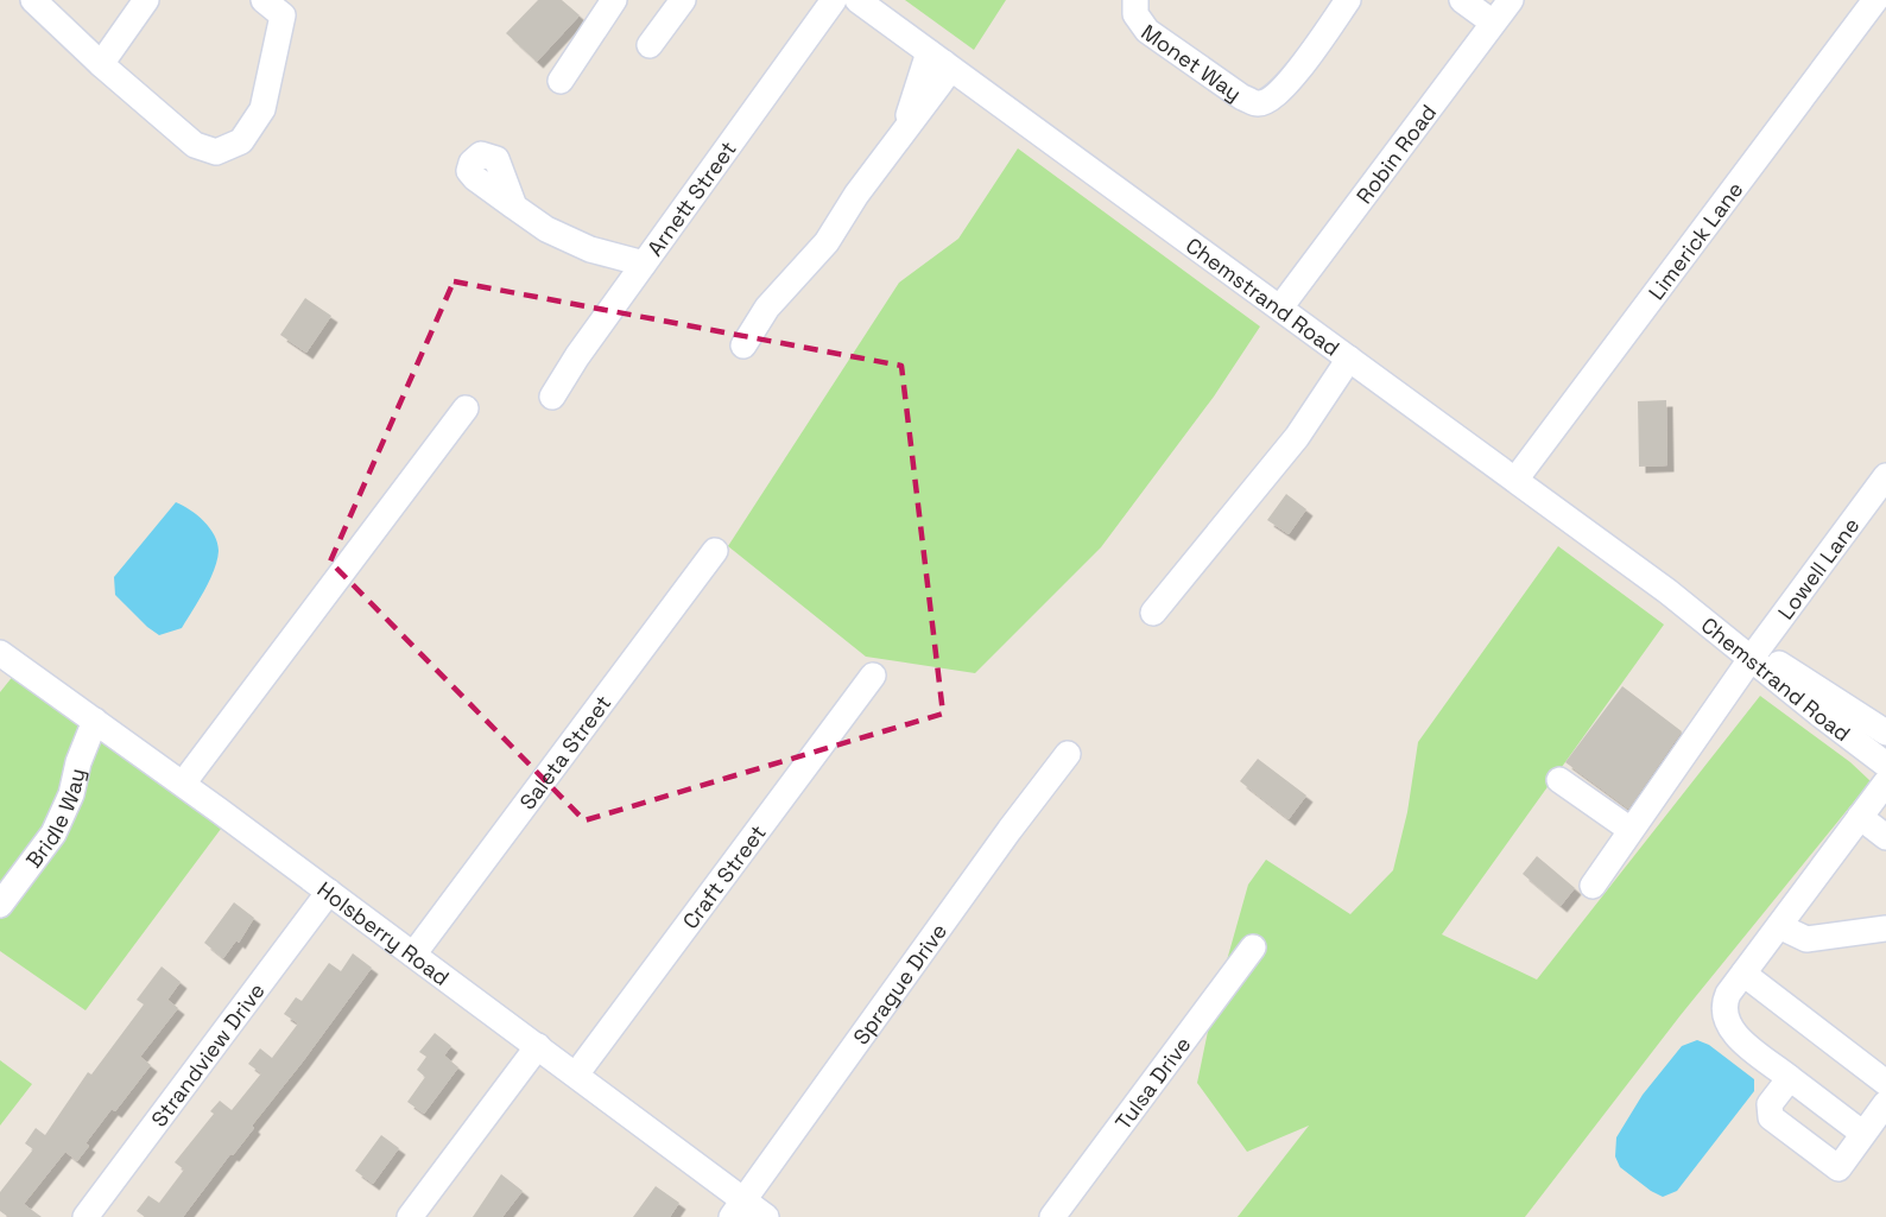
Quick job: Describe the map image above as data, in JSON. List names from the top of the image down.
{
  "streets": {
    "street": [
      "Monet Way",
      "Robin Road",
      "Arnett Street",
      "Limerick Lane",
      "Chemstrand Road",
      "Lowell Lane",
      "Saleta Street",
      "Bridle Way",
      "Craft Street",
      "Holsberry Road",
      "Sprague Drive",
      "Strandview Drive",
      "Tulsa Drive"
    ]
  },
  "crossings": [
    ["Robin Road", "Chemstrand Road"],
    ["Limerick Lane", "Chemstrand Road"],
    ["Chemstrand Road", "Lowell Lane"],
    ["Saleta Street", "Holsberry Road"],
    ["Bridle Way", "Holsberry Road"],
    ["Craft Street", "Holsberry Road"],
    ["Holsberry Road", "Sprague Drive"],
    ["Holsberry Road", "Strandview Drive"]
  ]
}
